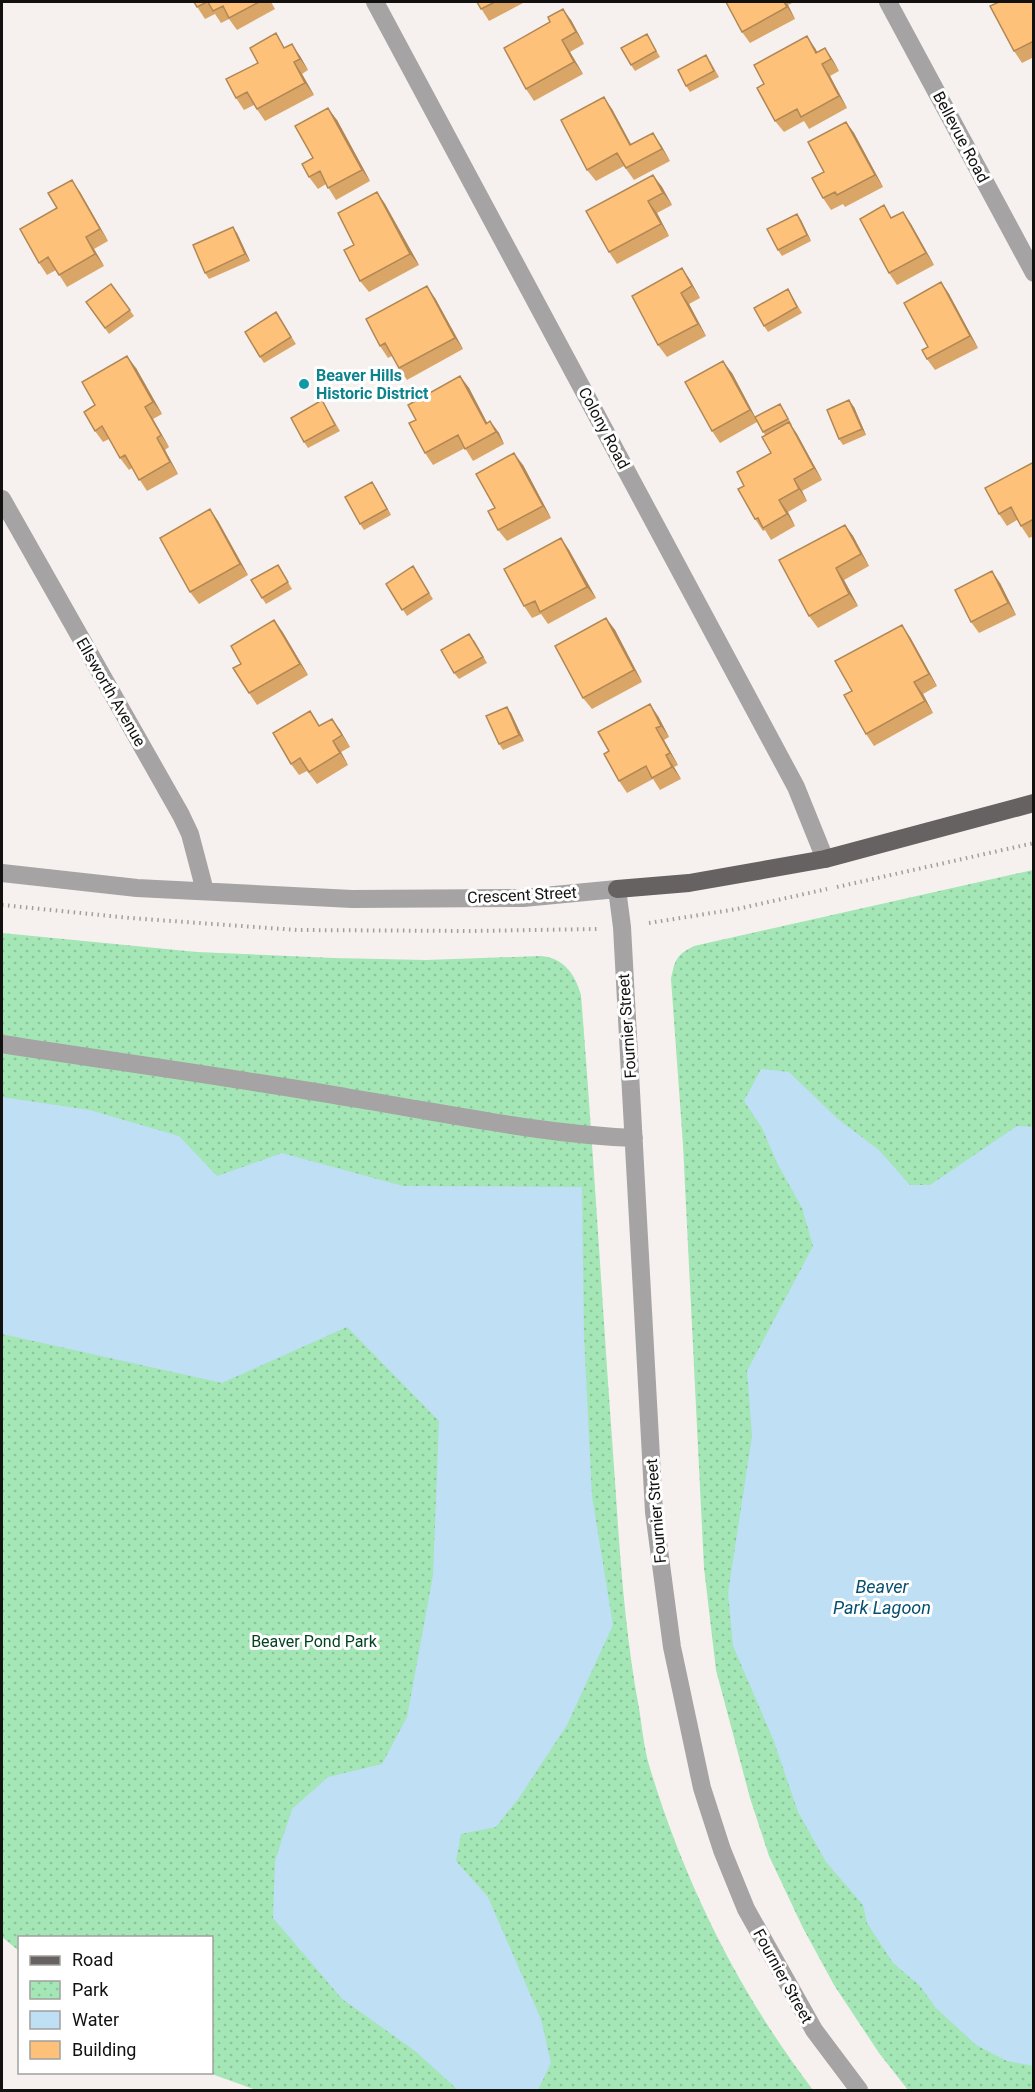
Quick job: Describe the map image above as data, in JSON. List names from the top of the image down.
{
  "streets": {
    "main road": ["Crescent Street"],
    "street": [
      "Bellevue Road",
      "Colony Road",
      "Ellsworth Avenue",
      "Fournier Street"
    ]
  },
  "crossings": [
    ["Colony Road", "Crescent Street"],
    ["Ellsworth Avenue", "Crescent Street"],
    ["Crescent Street", "Fournier Street"]
  ],
  "water": ["Beaver Park Lagoon"],
  "parks": ["Beaver Pond Park"],
  "places": ["Beaver Hills Historic District"],
  "legend": [
    "Road",
    "Park",
    "Water",
    "Building"
  ]
}
